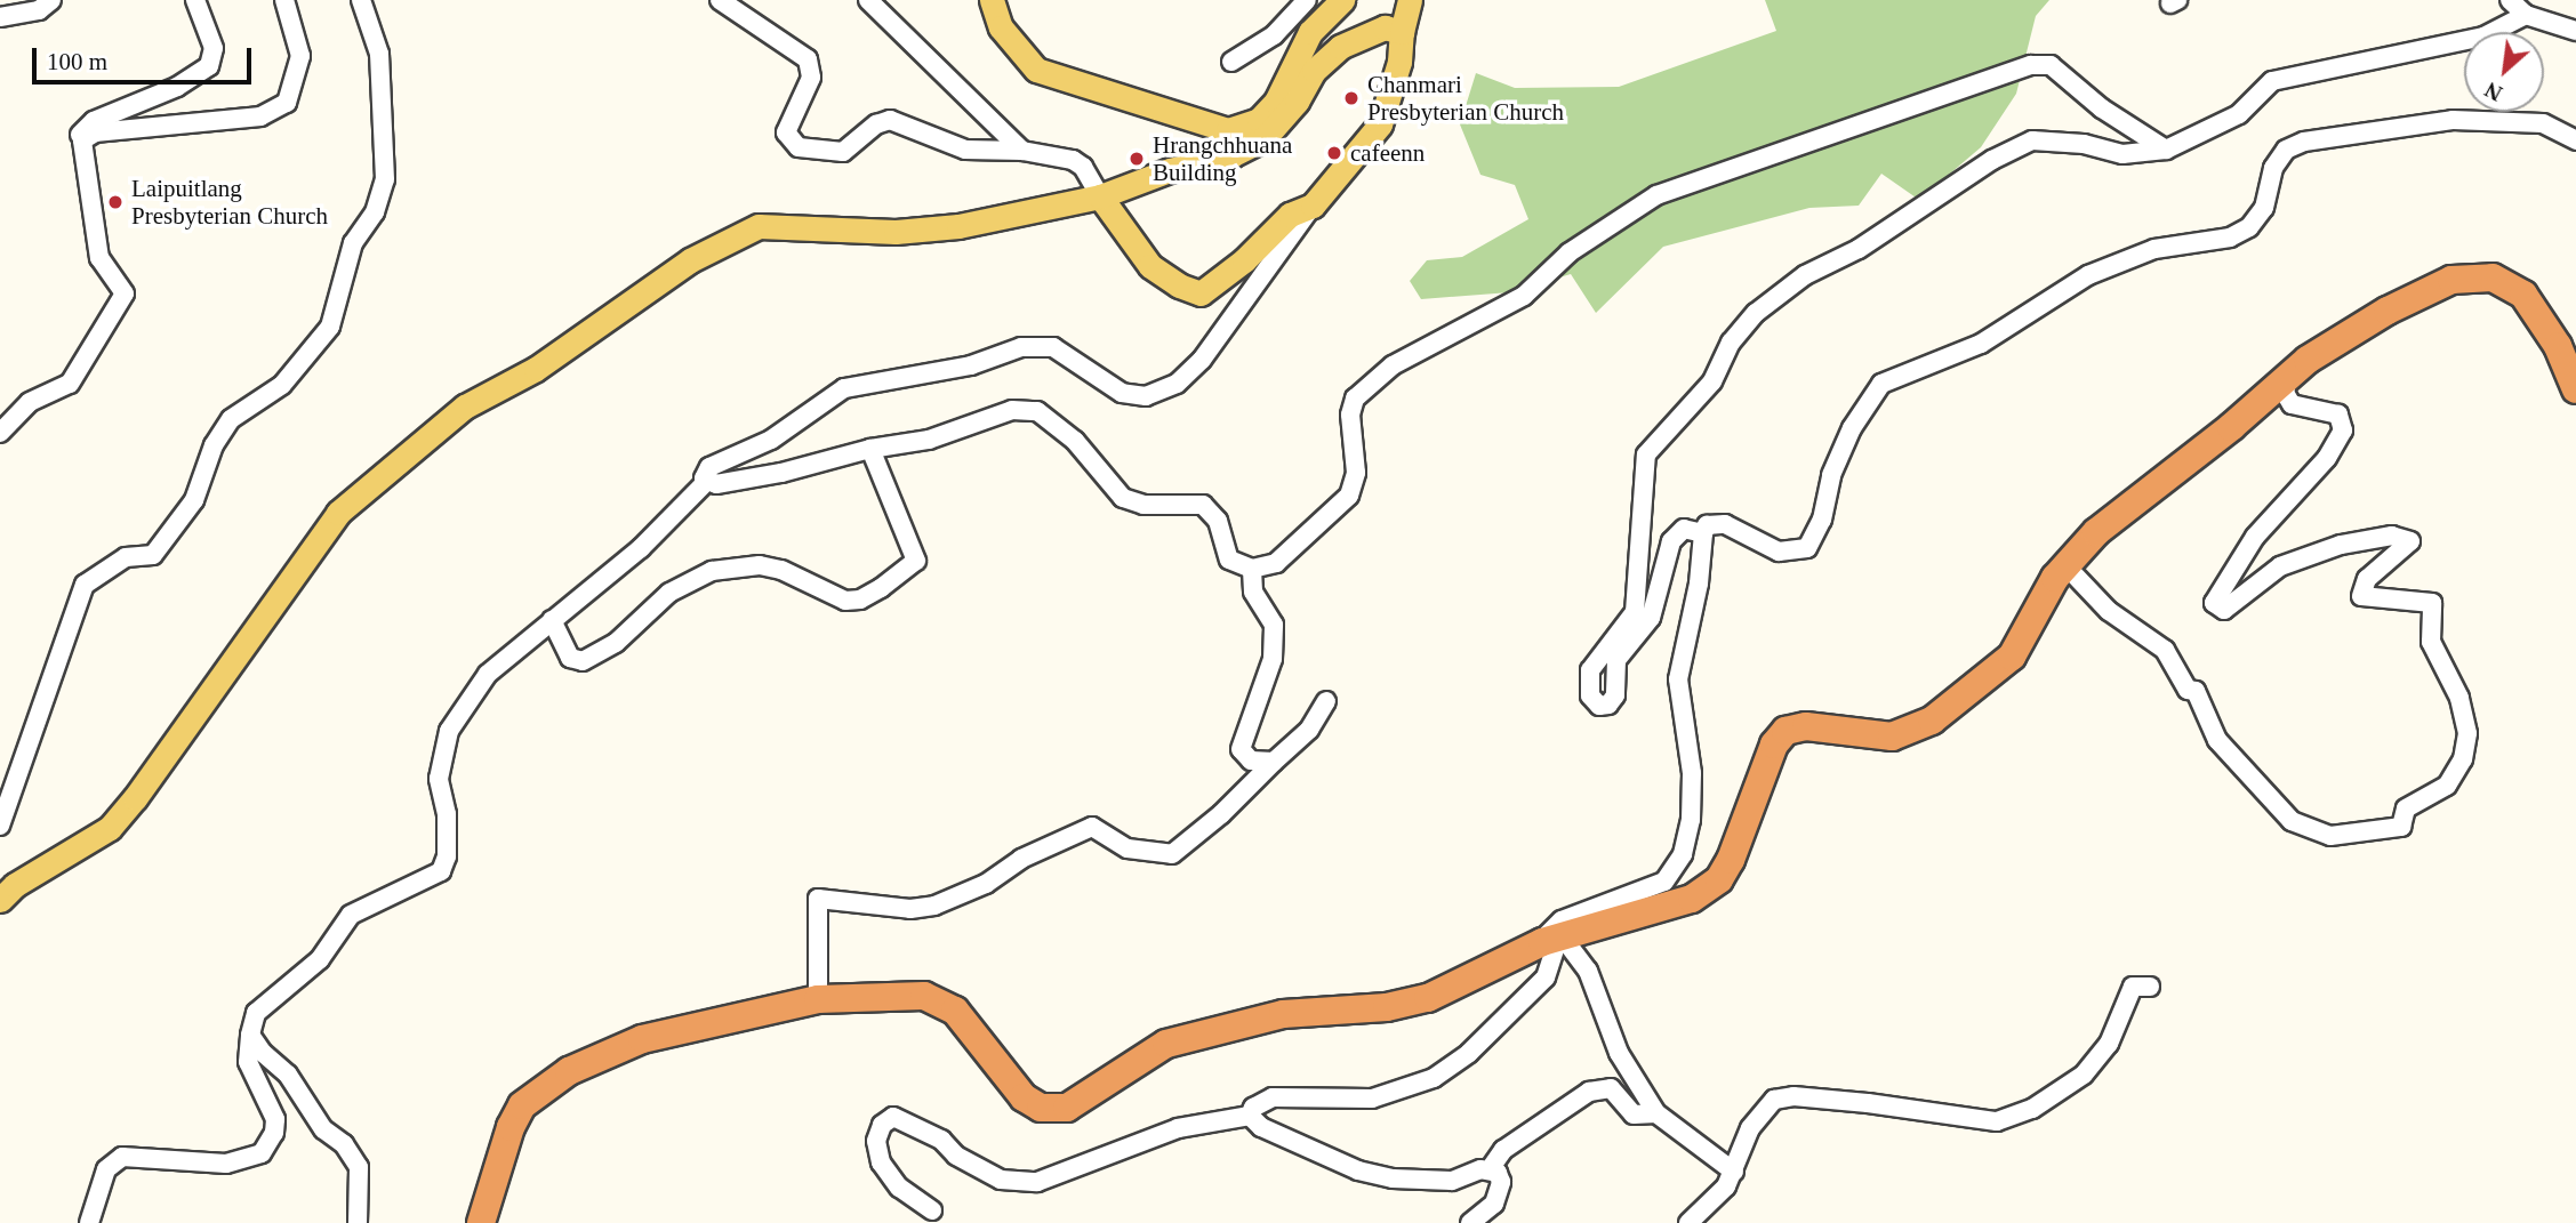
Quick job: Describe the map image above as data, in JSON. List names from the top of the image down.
{
  "places": [
    "Chanmari Presbyterian Church",
    "cafeenn",
    "Hrangchhuana Building",
    "Laipuitlang Presbyterian Church"
  ],
  "scale_bar": "100 m",
  "north": "bottom left"
}
